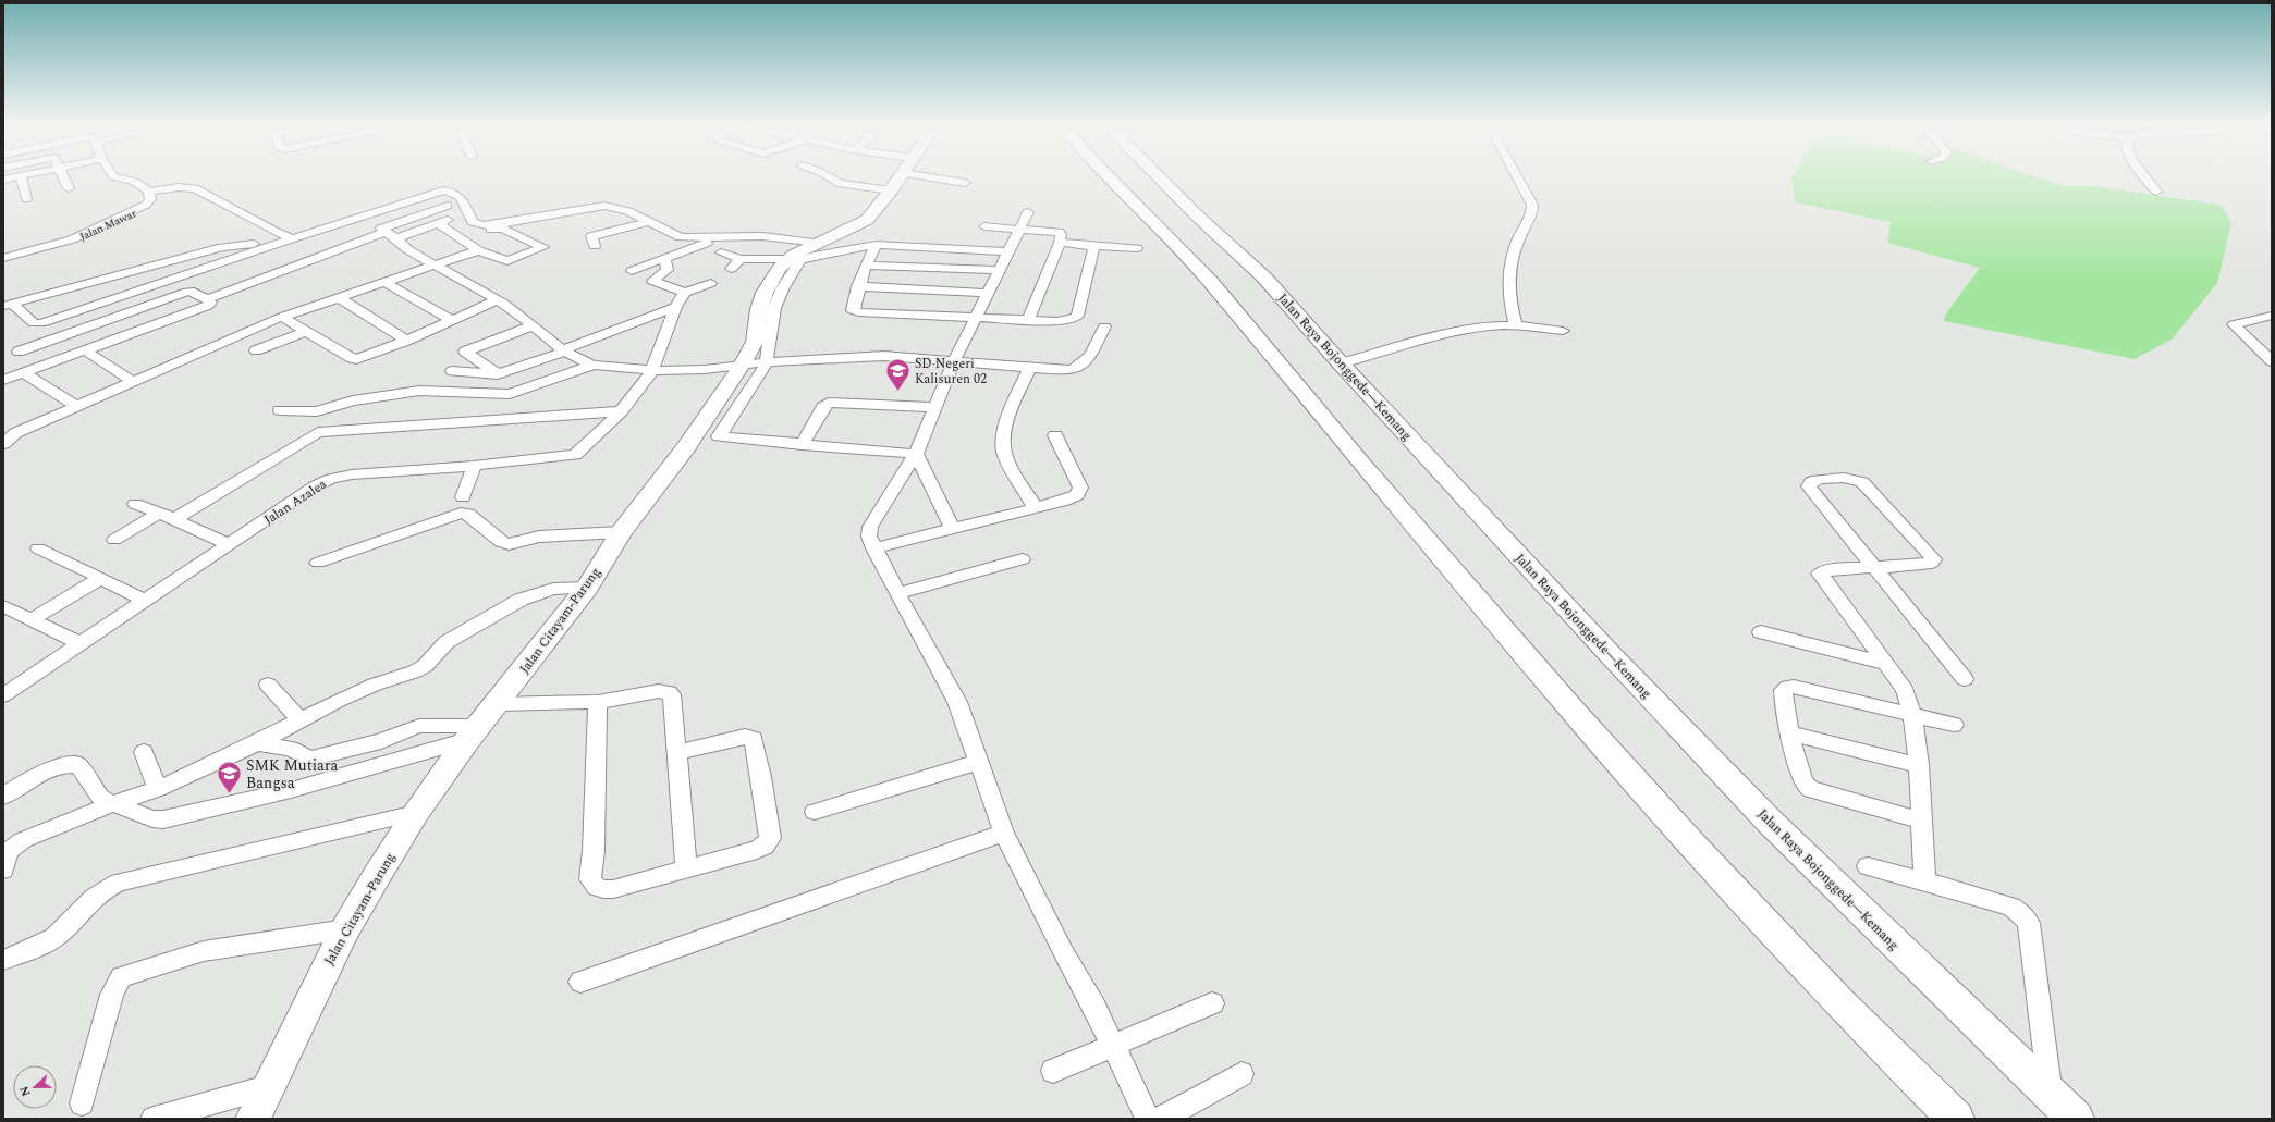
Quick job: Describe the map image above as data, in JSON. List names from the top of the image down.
{
  "streets": {
    "highway": ["Jalan Raya Bojonggede—Kemang"],
    "main road": ["Jalan Citayam-Parung"],
    "street": ["Jalan Mawar", "Jalan Azalea"]
  },
  "places": {
    "school or university": ["SD Negeri Kalisuren 02", "SMK Mutiara Bangsa"]
  },
  "north": "left"
}
